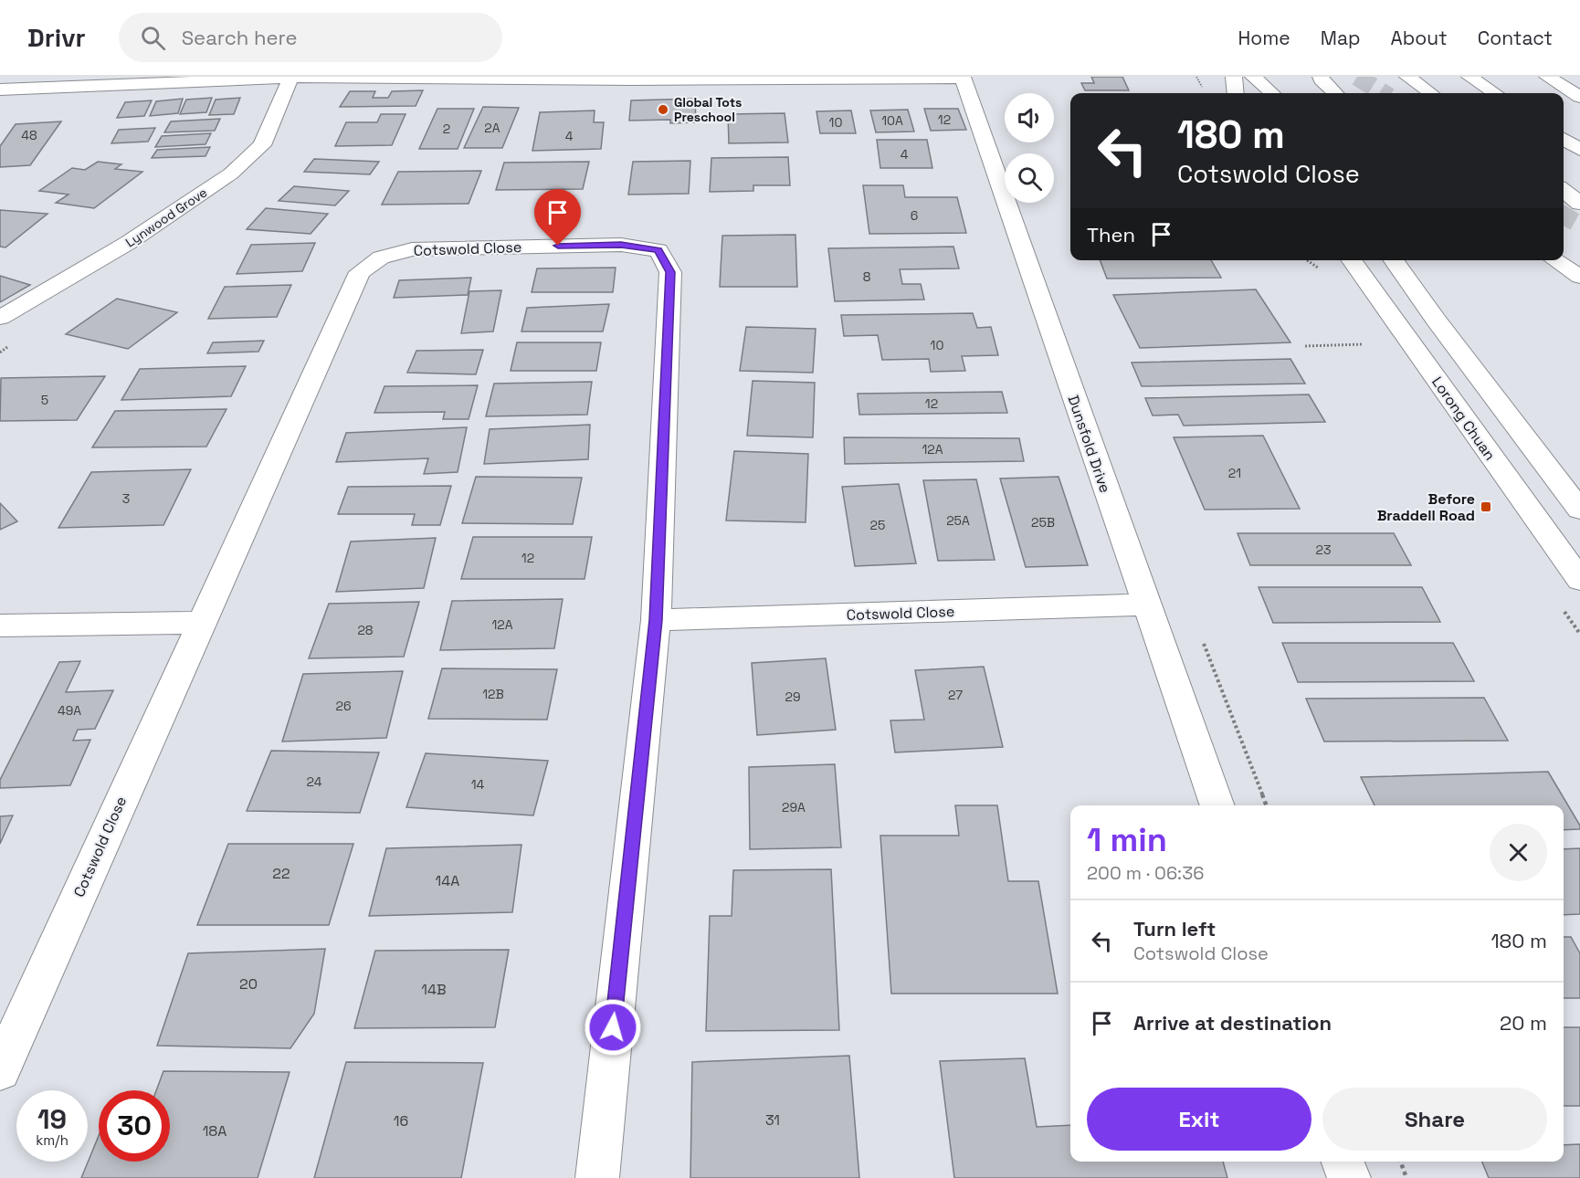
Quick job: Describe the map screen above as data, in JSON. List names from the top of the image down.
{
  "streets": {
    "main road": [
      "Lynwood Grove",
      "Cotswold Close",
      "Lorong Chuan",
      "Dunsfold Drive"
    ]
  },
  "crossings": [
    ["Cotswold Close", "Dunsfold Drive"]
  ],
  "places": {
    "other": ["Global Tots Preschool"],
    "transit": ["Before Braddell Road"]
  },
  "house_numbers": [
    "12",
    "10A",
    "10",
    "2A",
    "2",
    "48",
    "4",
    "4",
    "6",
    "8",
    "10",
    "5",
    "12",
    "12A",
    "21",
    "3",
    "25A",
    "25B",
    "25",
    "23",
    "12",
    "12A",
    "28",
    "12B",
    "27",
    "29",
    "26",
    "49A",
    "24",
    "14",
    "29A",
    "22",
    "14A",
    "20",
    "14B",
    "31",
    "16",
    "18A"
  ],
  "page": {
    "header": "Drivr",
    "search": "Search here",
    "nav": [
      "Home",
      "Map",
      "About",
      "Contact"
    ],
    "turn": ["180 m", "Cotswold Close"],
    "then": "Then",
    "heading": ["1 min", "200 m · 06:36"],
    "list": [
      {
        "name": "Turn left",
        "note": "Cotswold Close",
        "value": "180 m"
      },
      {
        "name": "Arrive at destination",
        "value": "20 m"
      }
    ],
    "buttons": ["Exit", "Share"],
    "speed": "19 km/h",
    "limit": "30"
  }
}
